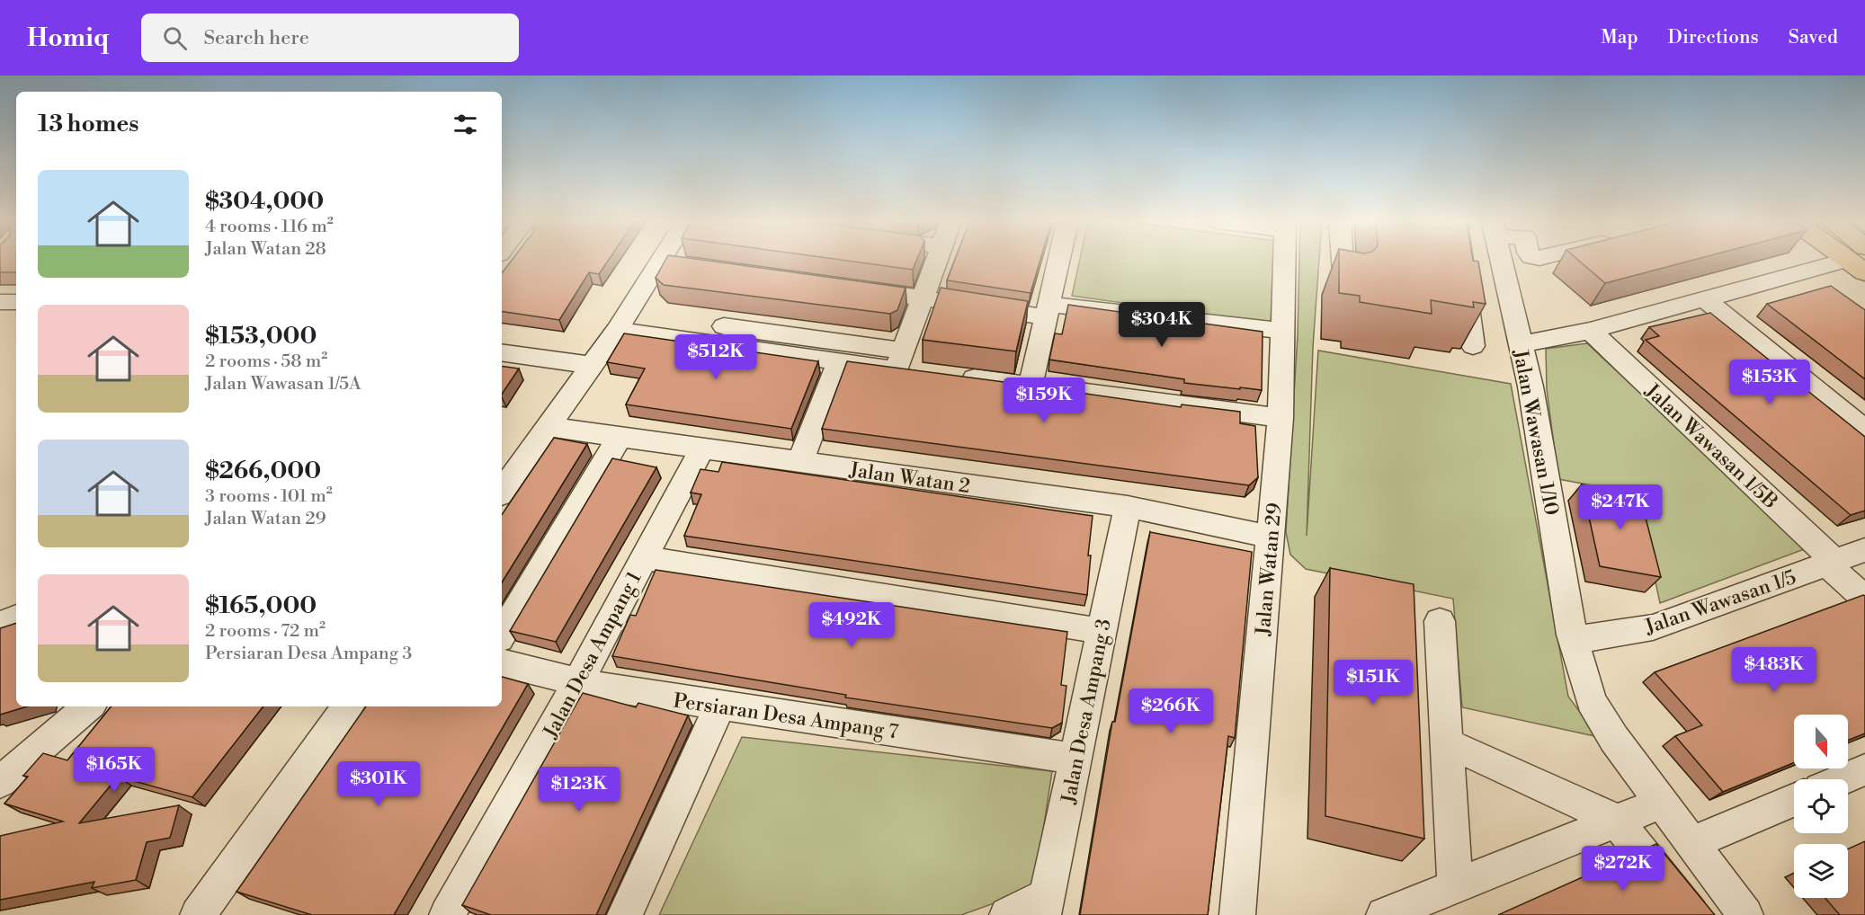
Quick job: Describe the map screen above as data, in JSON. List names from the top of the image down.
{
  "streets": {
    "street": [
      "Jalan Wawasan 1/10",
      "Jalan Wawasan 1/5B",
      "Jalan Watan 2",
      "Jalan Watan 29",
      "Jalan Wawasan 1/5",
      "Jalan Desa Ampang 1",
      "Jalan Desa Ampang 3",
      "Persiaran Desa Ampang 7"
    ]
  },
  "crossings": [
    ["Jalan Wawasan 1/10", "Jalan Wawasan 1/5"],
    ["Jalan Wawasan 1/5B", "Jalan Wawasan 1/5"],
    ["Jalan Watan 2", "Jalan Watan 29"],
    ["Jalan Watan 2", "Jalan Desa Ampang 1"],
    ["Jalan Watan 2", "Jalan Desa Ampang 3"],
    ["Jalan Desa Ampang 1", "Persiaran Desa Ampang 7"],
    ["Jalan Desa Ampang 3", "Persiaran Desa Ampang 7"]
  ],
  "north": "bottom",
  "page": {
    "header": "Homiq",
    "search": "Search here",
    "nav": ["Map", "Directions", "Saved"],
    "heading": "13 homes",
    "list": [
      {
        "name": "$304,000",
        "note": "4 rooms · 116 m² · Jalan Watan 28"
      },
      {
        "name": "$153,000",
        "note": "2 rooms · 58 m² · Jalan Wawasan 1/5A"
      },
      {
        "name": "$266,000",
        "note": "3 rooms · 101 m² · Jalan Watan 29"
      },
      {
        "name": "$165,000",
        "note": "2 rooms · 72 m² · Persiaran Desa Ampang 3"
      }
    ],
    "price": [
      "$304K",
      "$512K",
      "$153K",
      "$159K",
      "$247K",
      "$492K",
      "$483K",
      "$151K",
      "$266K",
      "$165K",
      "$301K",
      "$123K",
      "$272K"
    ]
  }
}
